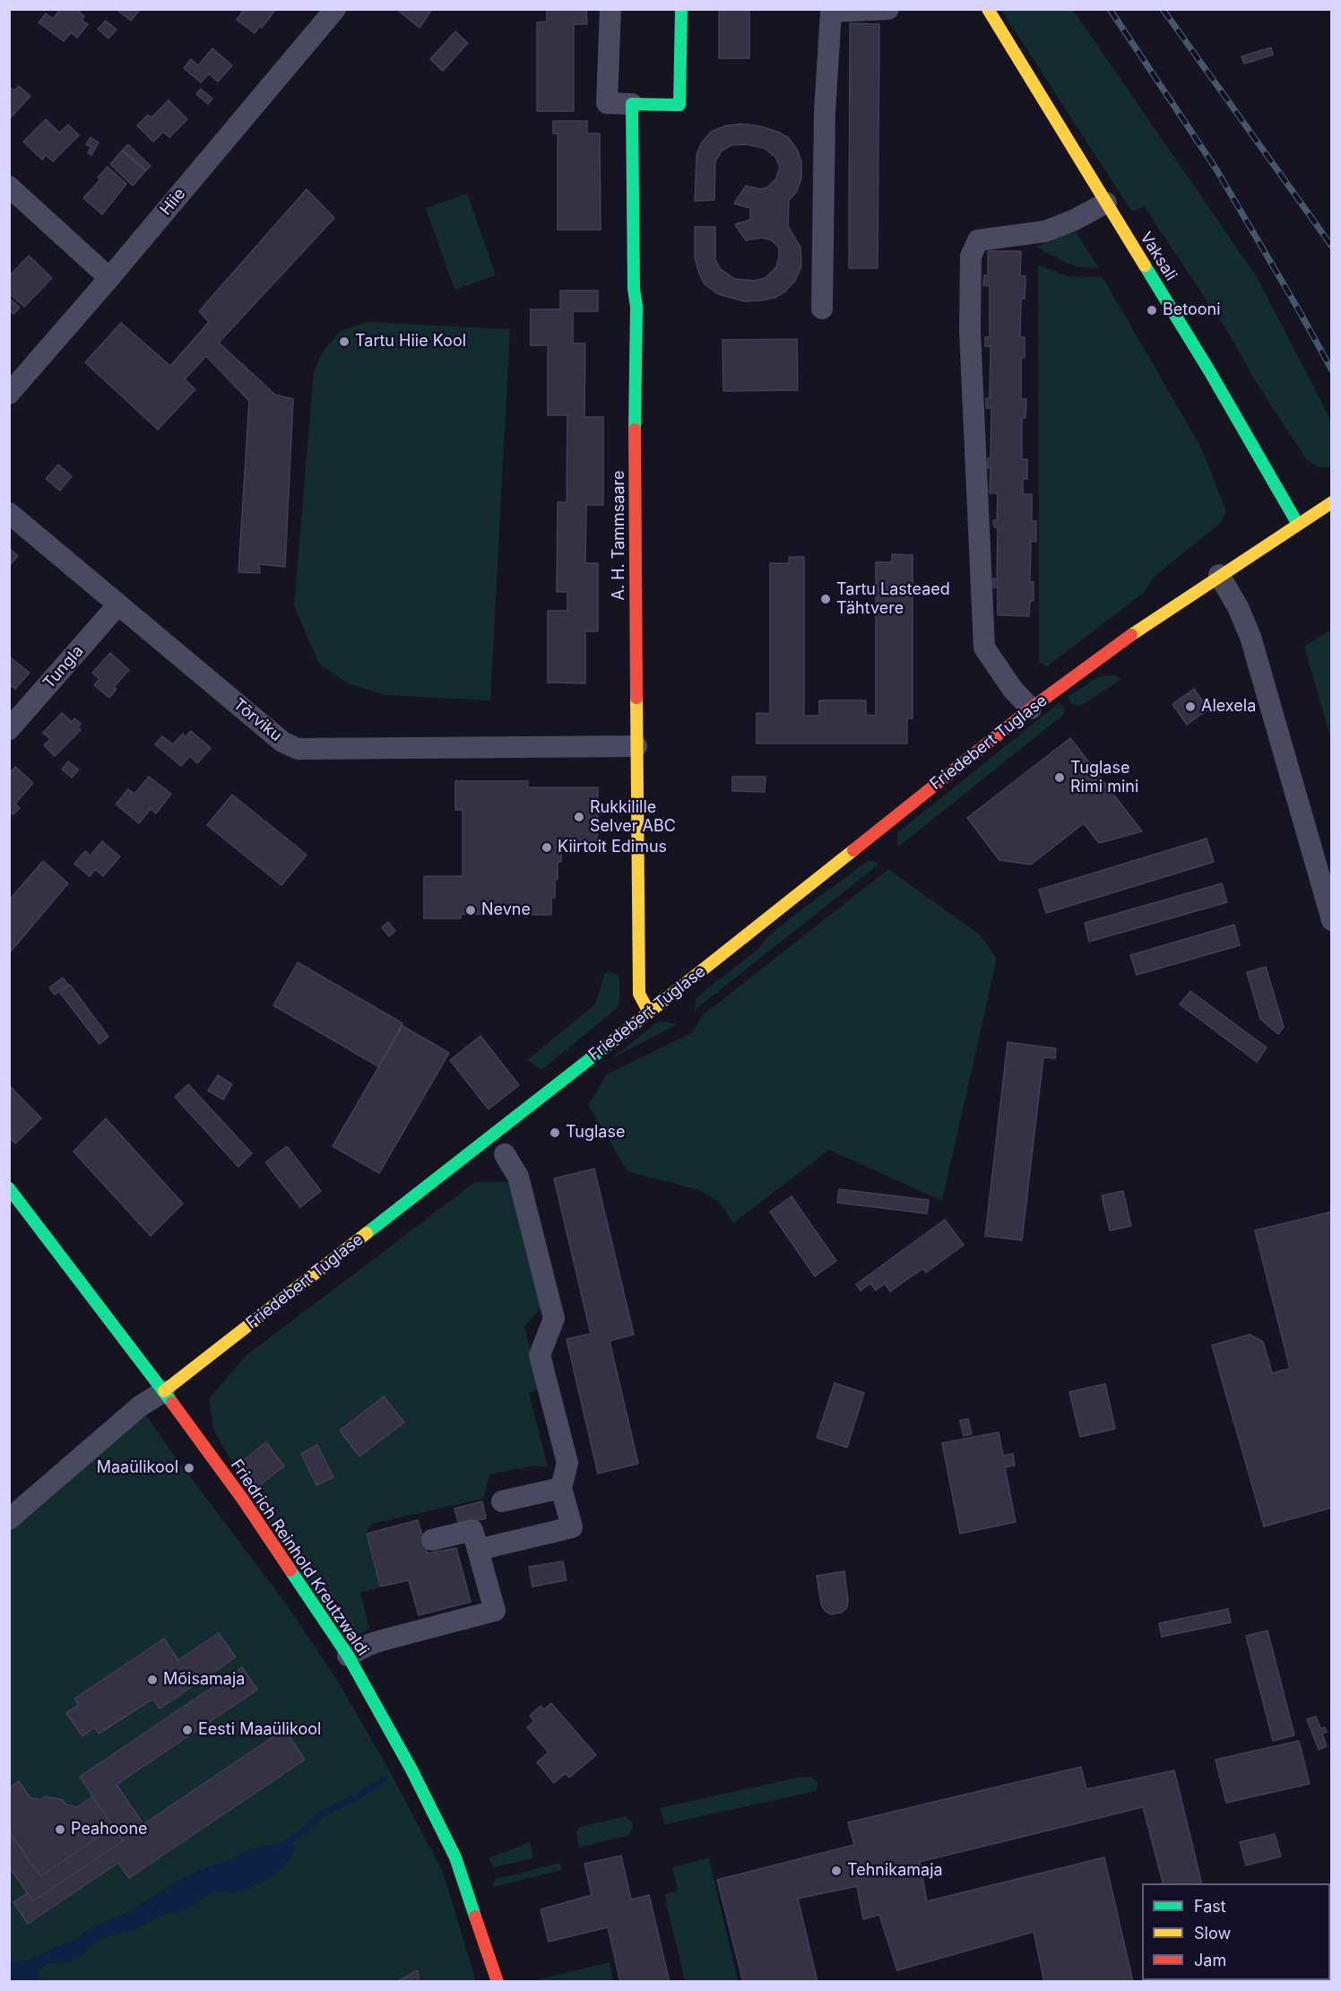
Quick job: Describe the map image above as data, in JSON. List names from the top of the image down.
{
  "streets": {
    "street": [
      "Hiie",
      "Vaksali",
      "A. H. Tammsaare",
      "Tungla",
      "Tõrviku",
      "Friedebert Tuglase",
      "Friedrich Reinhold Kreutzwaldi"
    ]
  },
  "crossings": [
    ["Vaksali", "Friedebert Tuglase"],
    ["A. H. Tammsaare", "Tõrviku"],
    ["A. H. Tammsaare", "Friedebert Tuglase"],
    ["Tungla", "Tõrviku"],
    ["Friedebert Tuglase", "Friedrich Reinhold Kreutzwaldi"]
  ],
  "places": [
    "Betooni",
    "Tartu Hiie Kool",
    "Tartu Lasteaed Tähtvere",
    "Alexela",
    "Tuglase Rimi mini",
    "Rukkilille Selver ABC",
    "Kiirtoit Edimus",
    "Nevne",
    "Tuglase",
    "Maaülikool",
    "Mõisamaja",
    "Eesti Maaülikool",
    "Peahoone",
    "Tehnikamaja"
  ],
  "legend": ["Fast", "Slow", "Jam"]
}
